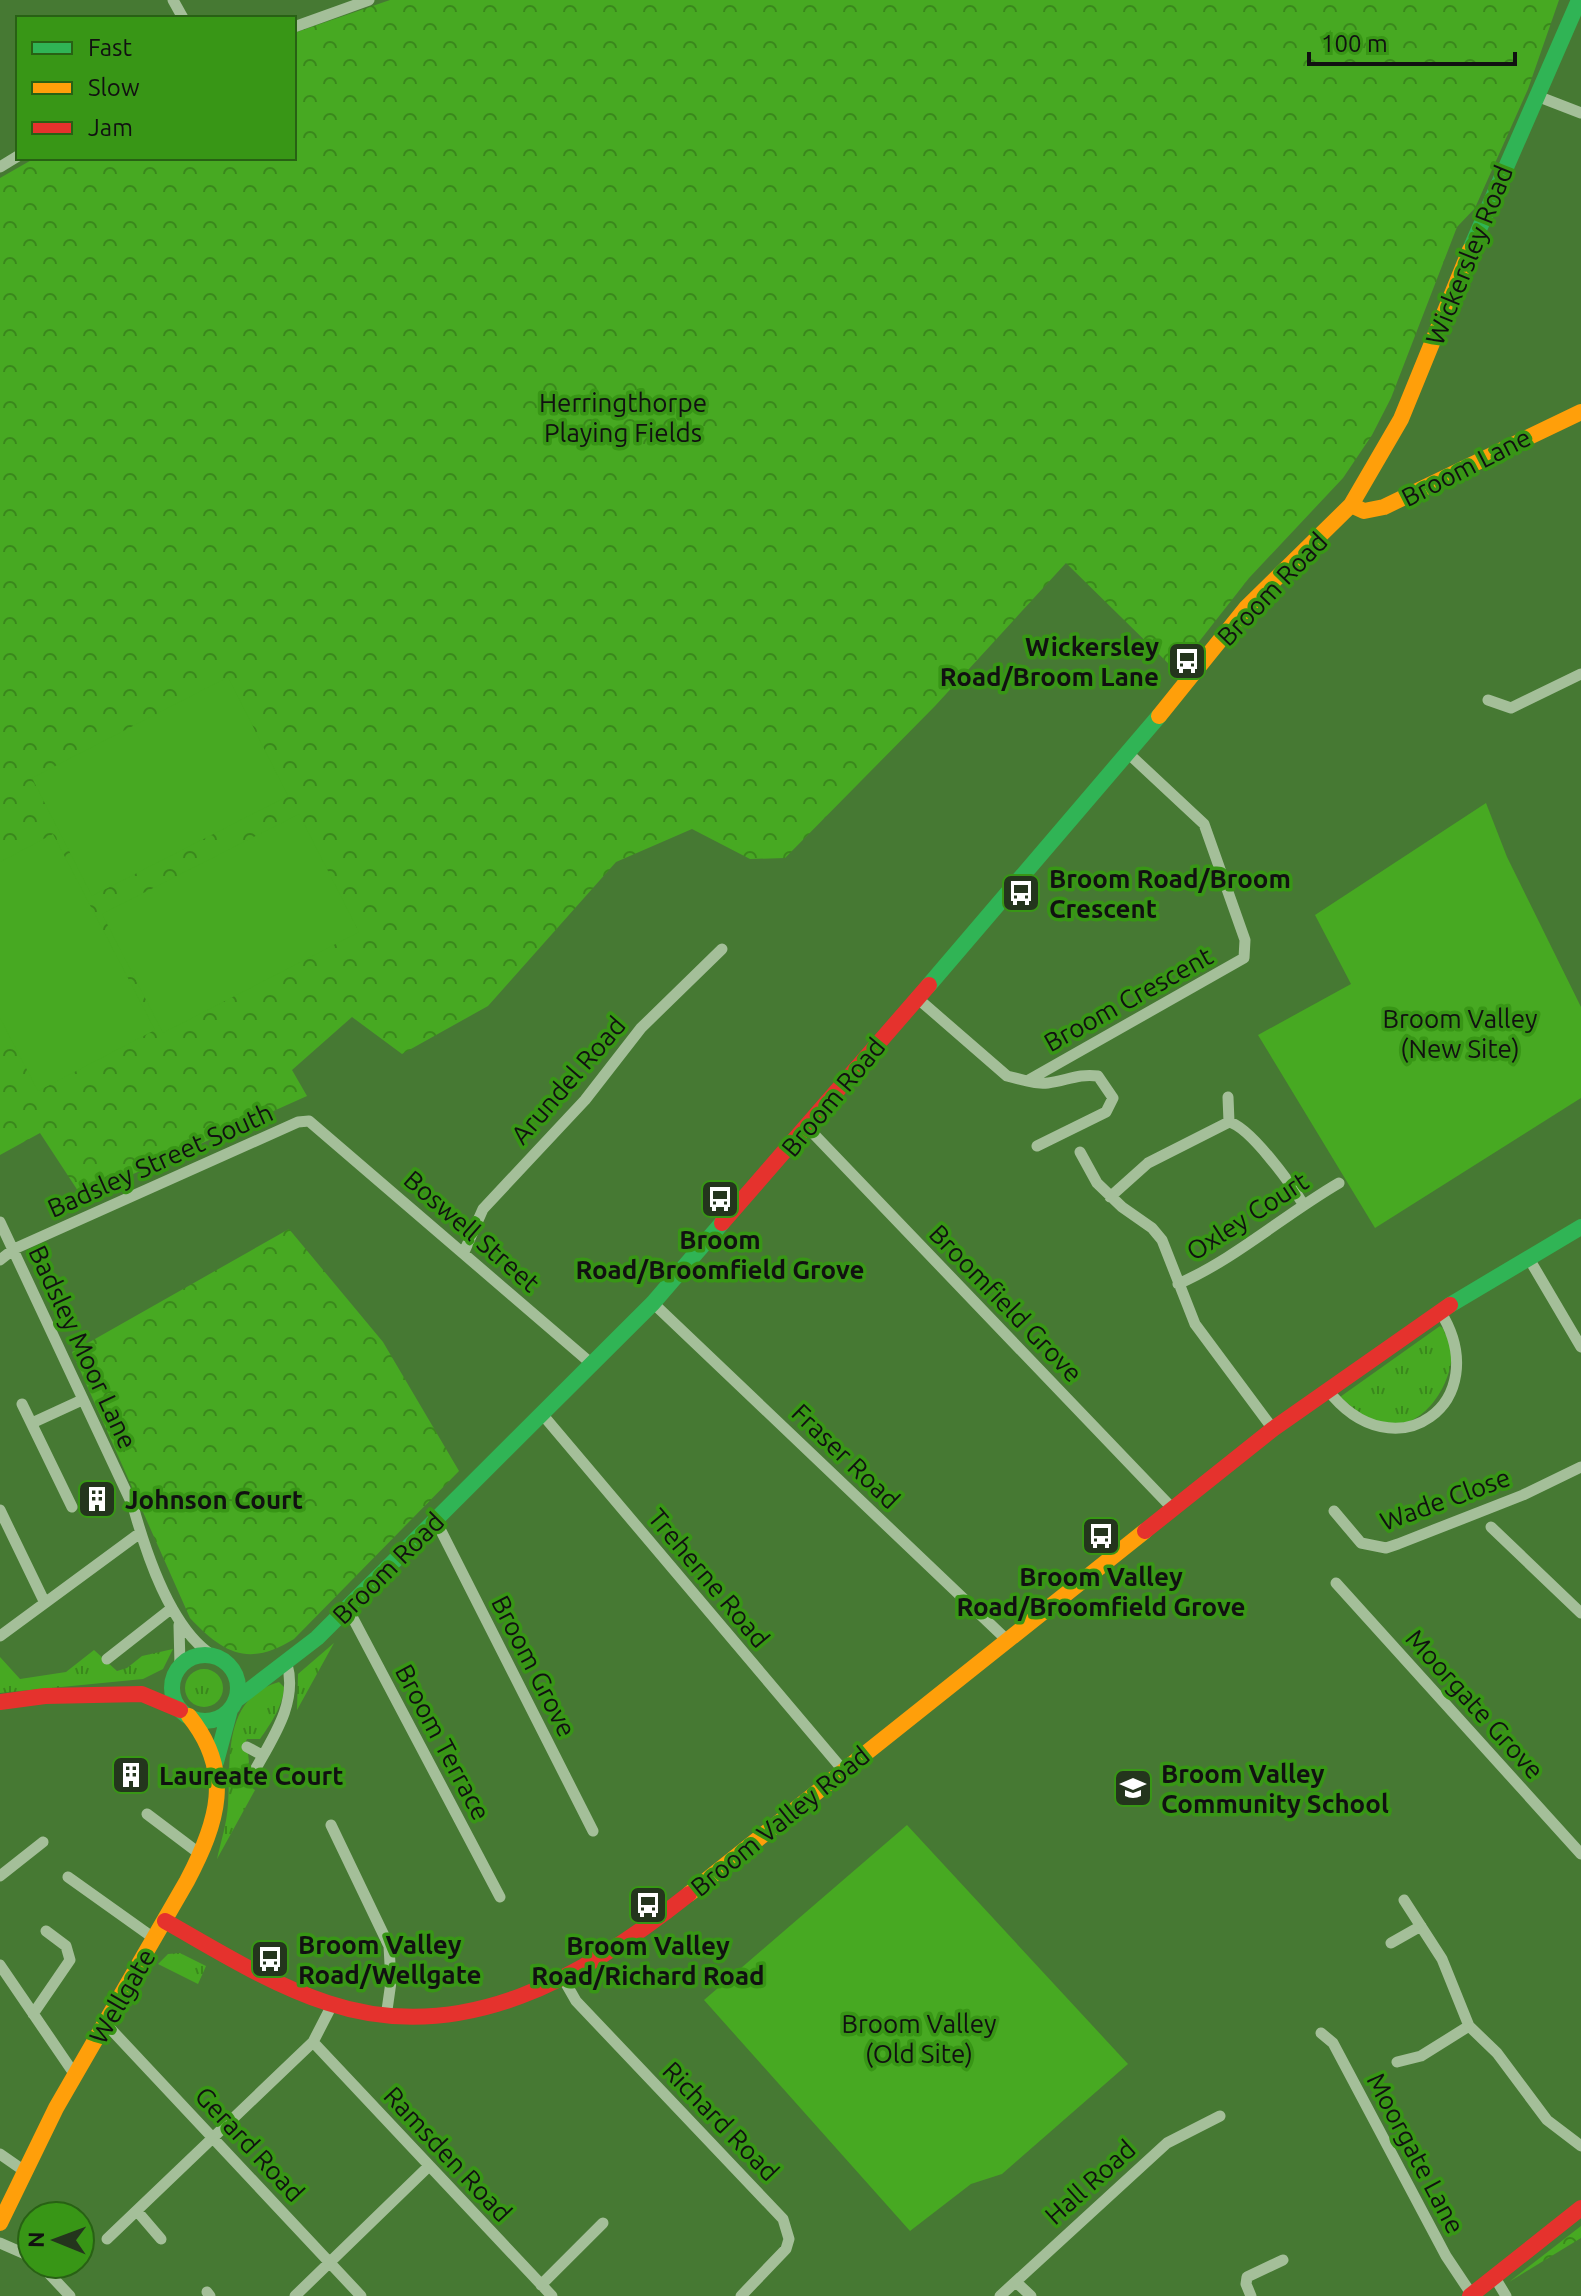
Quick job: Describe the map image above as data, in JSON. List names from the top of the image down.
{
  "streets": {
    "main road": [
      "Wickersley Road",
      "Broom Lane",
      "Broom Road",
      "Broom Valley Road",
      "Wellgate"
    ],
    "street": [
      "Broom Crescent",
      "Arundel Road",
      "Badsley Street South",
      "Oxley Court",
      "Boswell Street",
      "Broomfield Grove",
      "Badsley Moor Lane",
      "Fraser Road",
      "Wade Close",
      "Treherne Road",
      "Broom Grove",
      "Moorgate Grove",
      "Broom Terrace",
      "Richard Road",
      "Gerard Road",
      "Moorgate Lane",
      "Ramsden Road",
      "Hall Road"
    ]
  },
  "crossings": [
    ["Wickersley Road", "Broom Lane"],
    ["Wickersley Road", "Broom Road"],
    ["Broom Lane", "Broom Road"],
    ["Broom Road", "Broom Crescent"],
    ["Broom Road", "Boswell Street"],
    ["Broom Road", "Broomfield Grove"],
    ["Broom Road", "Badsley Moor Lane"],
    ["Broom Road", "Fraser Road"],
    ["Broom Road", "Treherne Road"],
    ["Broom Road", "Broom Grove"],
    ["Broom Road", "Broom Terrace"],
    ["Broom Road", "Wellgate"],
    ["Arundel Road", "Boswell Street"],
    ["Badsley Street South", "Boswell Street"],
    ["Badsley Street South", "Badsley Moor Lane"],
    ["Broomfield Grove", "Broom Valley Road"],
    ["Badsley Moor Lane", "Wellgate"],
    ["Fraser Road", "Broom Valley Road"],
    ["Treherne Road", "Broom Valley Road"],
    ["Broom Valley Road", "Wellgate"],
    ["Broom Valley Road", "Richard Road"],
    ["Wellgate", "Gerard Road"]
  ],
  "parks": ["Herringthorpe Playing Fields", "Broom Valley (New Site)", "Broom Valley (Old Site)"],
  "places": {
    "bus stop": [
      "Wickersley Road/Broom Lane",
      "Broom Road/Broom Crescent",
      "Broom Road/Broomfield Grove",
      "Broom Valley Road/Broomfield Grove",
      "Broom Valley Road/Richard Road",
      "Broom Valley Road/Wellgate"
    ],
    "building": ["Johnson Court", "Laureate Court"],
    "school or university": ["Broom Valley Community School"]
  },
  "legend": ["Fast", "Slow", "Jam"],
  "scale_bar": "100 m",
  "north": "left"
}
